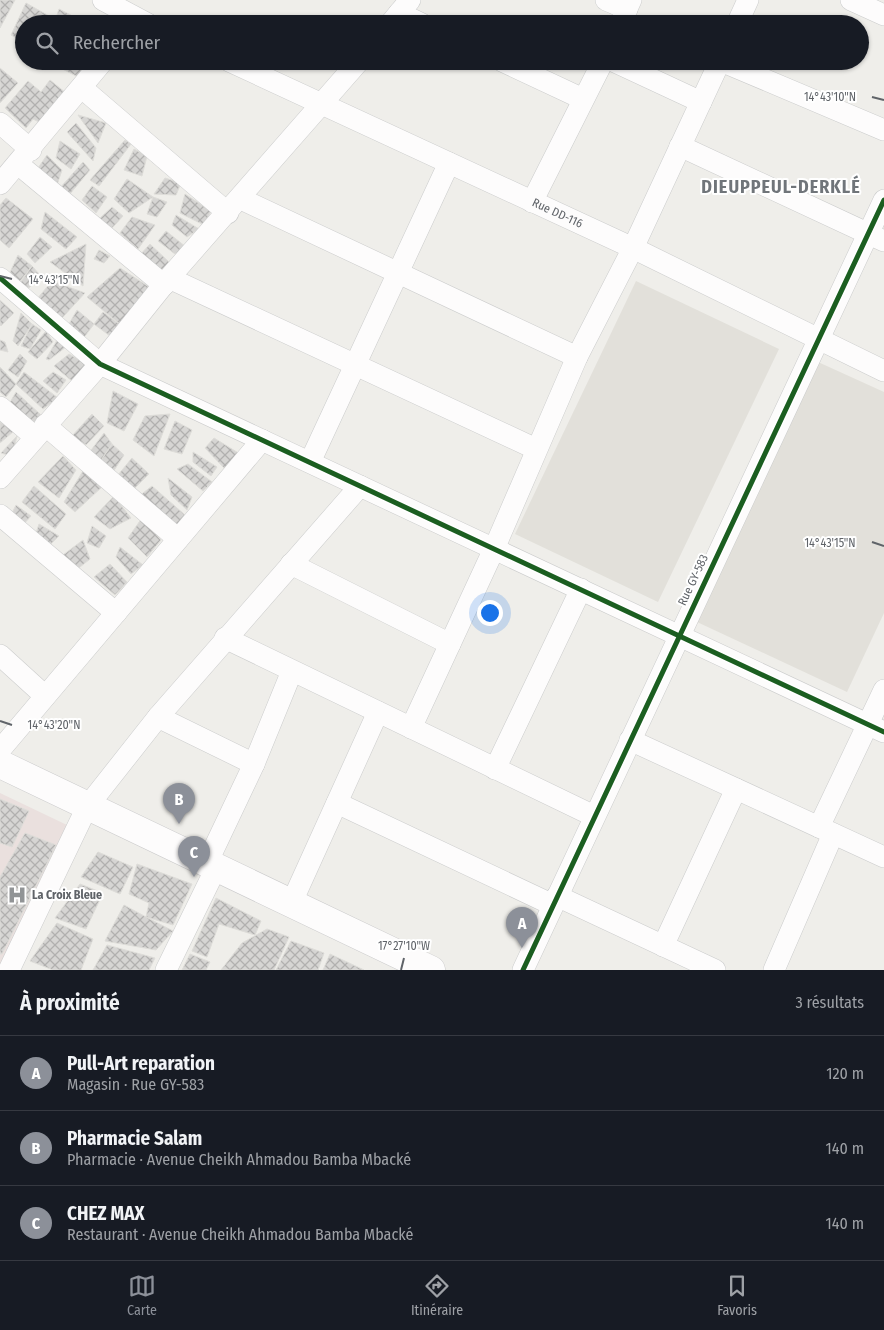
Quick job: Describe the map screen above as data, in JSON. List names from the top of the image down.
{
  "streets": {
    "street": ["Rue DD-116", "Rue GY-583"]
  },
  "crossings": [
    ["Rue DD-116", "Rue GY-583"]
  ],
  "districts": ["DIEUPPEUL-DERKLÉ"],
  "places": {
    "hospital": ["La Croix Bleue"]
  },
  "page": {
    "search": "Rechercher",
    "pins": ["B", "C", "A"],
    "heading": ["À proximité", "3 résultats"],
    "list": [
      {
        "mark": "A",
        "name": "Pull-Art reparation",
        "note": "Magasin · Rue GY-583",
        "value": "120 m"
      },
      {
        "mark": "B",
        "name": "Pharmacie Salam",
        "note": "Pharmacie · Avenue Cheikh Ahmadou Bamba Mbacké",
        "value": "140 m"
      },
      {
        "mark": "C",
        "name": "CHEZ MAX",
        "note": "Restaurant · Avenue Cheikh Ahmadou Bamba Mbacké",
        "value": "140 m"
      }
    ],
    "nav": ["Carte", "Itinéraire", "Favoris"]
  },
  "coordinates": [
    "14°43'10\"N",
    "14°43'15\"N",
    "14°43'20\"N",
    "17°27'10\"W"
  ]
}
